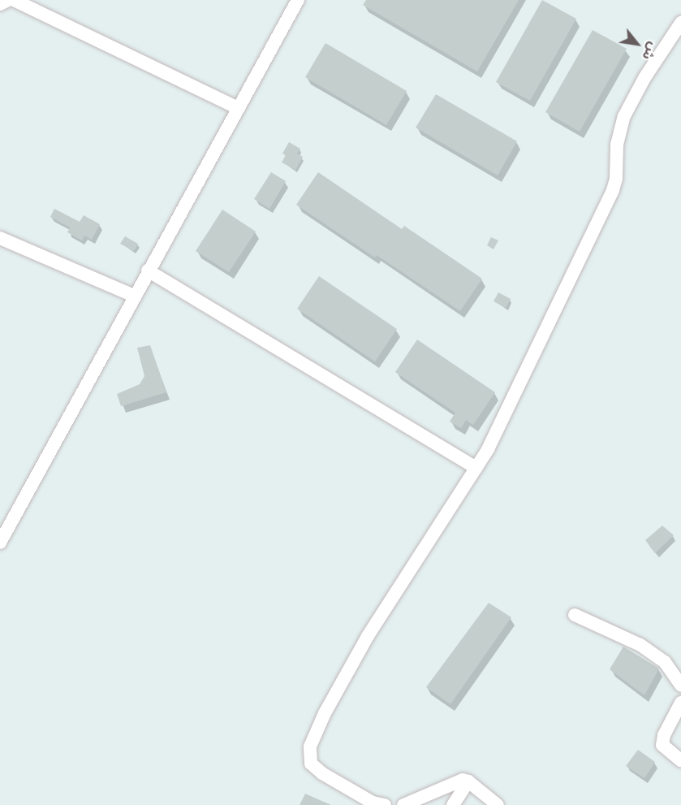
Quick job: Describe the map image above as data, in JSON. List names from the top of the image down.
{
  "north": "bottom right"
}
